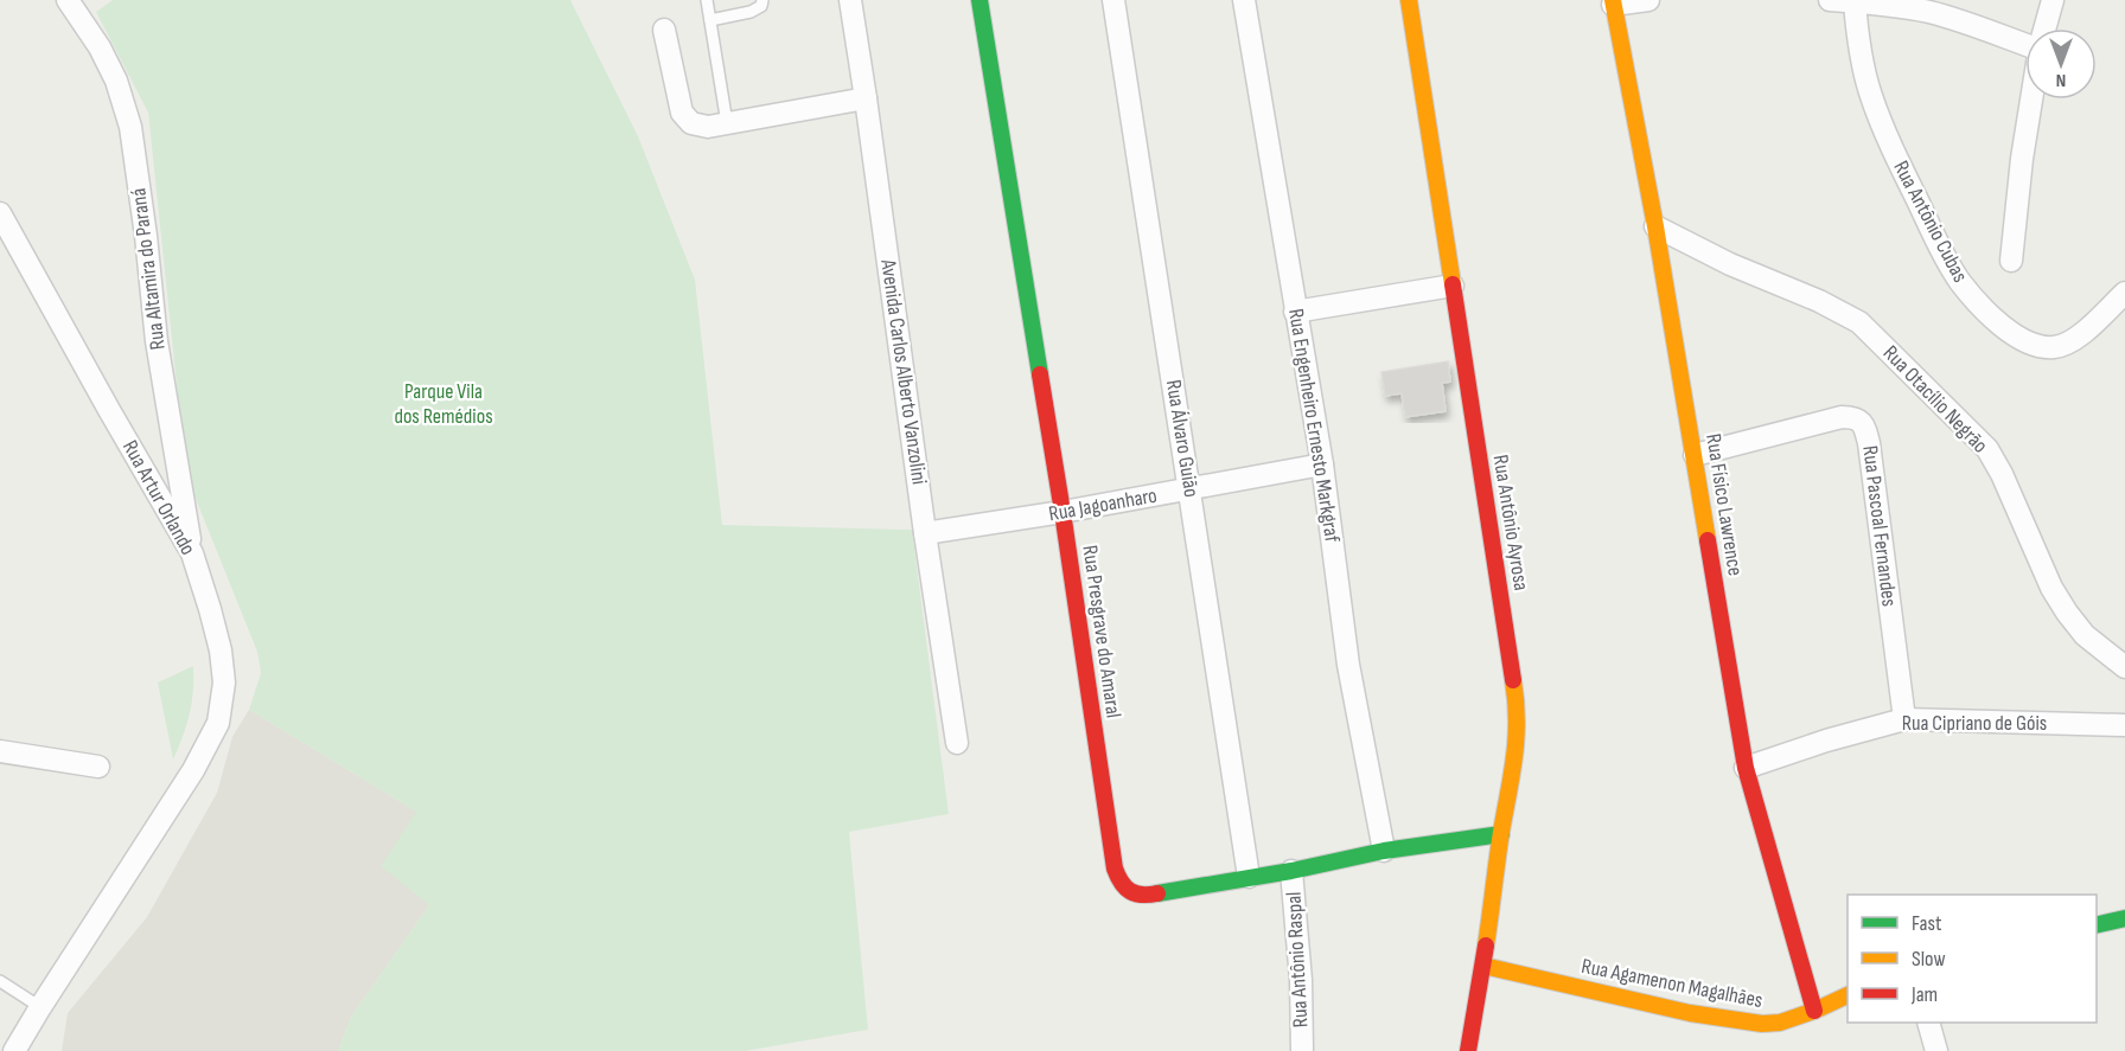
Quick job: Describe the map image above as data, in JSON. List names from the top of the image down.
{
  "streets": {
    "street": [
      "Rua Antônio Cubas",
      "Rua Altamira do Paraná",
      "Avenida Carlos Alberto Vanzolini",
      "Rua Otacílio Negrão",
      "Rua Engenheiro Ernesto Markgraf",
      "Rua Álvaro Guião",
      "Rua Artur Orlando",
      "Rua Jagoanharo",
      "Rua Físico Lawrence",
      "Rua Antônio Ayrosa",
      "Rua Pascoal Fernandes",
      "Rua Presgrave do Amaral",
      "Rua Cipriano de Góis",
      "Rua Antônio Raspal",
      "Rua Agamenon Magalhães"
    ]
  },
  "crossings": [
    ["Rua Altamira do Paraná", "Rua Artur Orlando"],
    ["Avenida Carlos Alberto Vanzolini", "Rua Jagoanharo"],
    ["Rua Otacílio Negrão", "Rua Físico Lawrence"],
    ["Rua Engenheiro Ernesto Markgraf", "Rua Jagoanharo"],
    ["Rua Engenheiro Ernesto Markgraf", "Rua Presgrave do Amaral"],
    ["Rua Álvaro Guião", "Rua Jagoanharo"],
    ["Rua Álvaro Guião", "Rua Presgrave do Amaral"],
    ["Rua Jagoanharo", "Rua Presgrave do Amaral"],
    ["Rua Físico Lawrence", "Rua Pascoal Fernandes"],
    ["Rua Físico Lawrence", "Rua Cipriano de Góis"],
    ["Rua Físico Lawrence", "Rua Agamenon Magalhães"],
    ["Rua Antônio Ayrosa", "Rua Presgrave do Amaral"],
    ["Rua Antônio Ayrosa", "Rua Agamenon Magalhães"],
    ["Rua Pascoal Fernandes", "Rua Cipriano de Góis"],
    ["Rua Presgrave do Amaral", "Rua Antônio Raspal"]
  ],
  "parks": ["Parque Vila dos Remédios"],
  "legend": ["Fast", "Slow", "Jam"],
  "north": "bottom"
}
